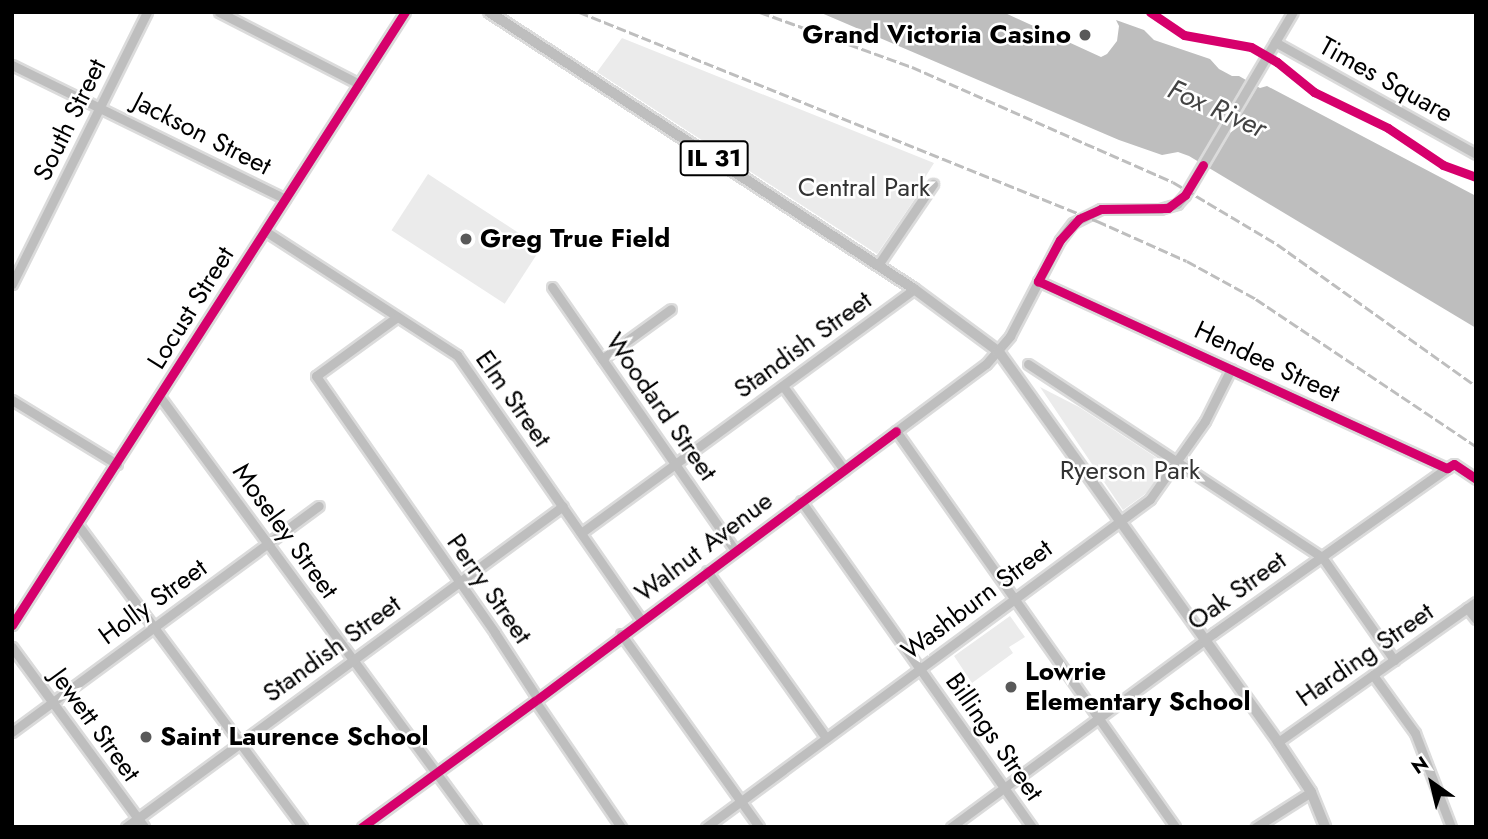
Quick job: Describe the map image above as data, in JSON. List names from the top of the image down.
{
  "streets": {
    "main road": ["IL 31"],
    "street": [
      "Times Square",
      "South Street",
      "Jackson Street",
      "Locust Street",
      "Standish Street",
      "Hendee Street",
      "Elm Street",
      "Woodard Street",
      "Moseley Street",
      "Walnut Avenue",
      "Perry Street",
      "Oak Street",
      "Washburn Street",
      "Holly Street",
      "Harding Street",
      "Jewett Street",
      "Billings Street"
    ]
  },
  "crossings": [
    ["South Street", "Jackson Street"],
    ["Jackson Street", "Locust Street"],
    ["IL 31", "Standish Street"],
    ["IL 31", "Walnut Avenue"],
    ["IL 31", "Oak Street"],
    ["IL 31", "Washburn Street"],
    ["IL 31", "Harding Street"],
    ["Locust Street", "Elm Street"],
    ["Locust Street", "Moseley Street"],
    ["Standish Street", "Elm Street"],
    ["Standish Street", "Woodard Street"],
    ["Standish Street", "Moseley Street"],
    ["Standish Street", "Perry Street"],
    ["Standish Street", "Jewett Street"],
    ["Hendee Street", "Oak Street"],
    ["Hendee Street", "Washburn Street"],
    ["Elm Street", "Walnut Avenue"],
    ["Elm Street", "Perry Street"],
    ["Woodard Street", "Walnut Avenue"],
    ["Moseley Street", "Walnut Avenue"],
    ["Moseley Street", "Holly Street"],
    ["Walnut Avenue", "Perry Street"],
    ["Walnut Avenue", "Billings Street"],
    ["Oak Street", "Billings Street"],
    ["Washburn Street", "Billings Street"],
    ["Holly Street", "Jewett Street"]
  ],
  "water": ["Fox River"],
  "parks": ["Central Park", "Ryerson Park"],
  "places": [
    "Grand Victoria Casino",
    "Greg True Field",
    "Lowrie Elementary School",
    "Saint Laurence School"
  ],
  "north": "top left"
}
